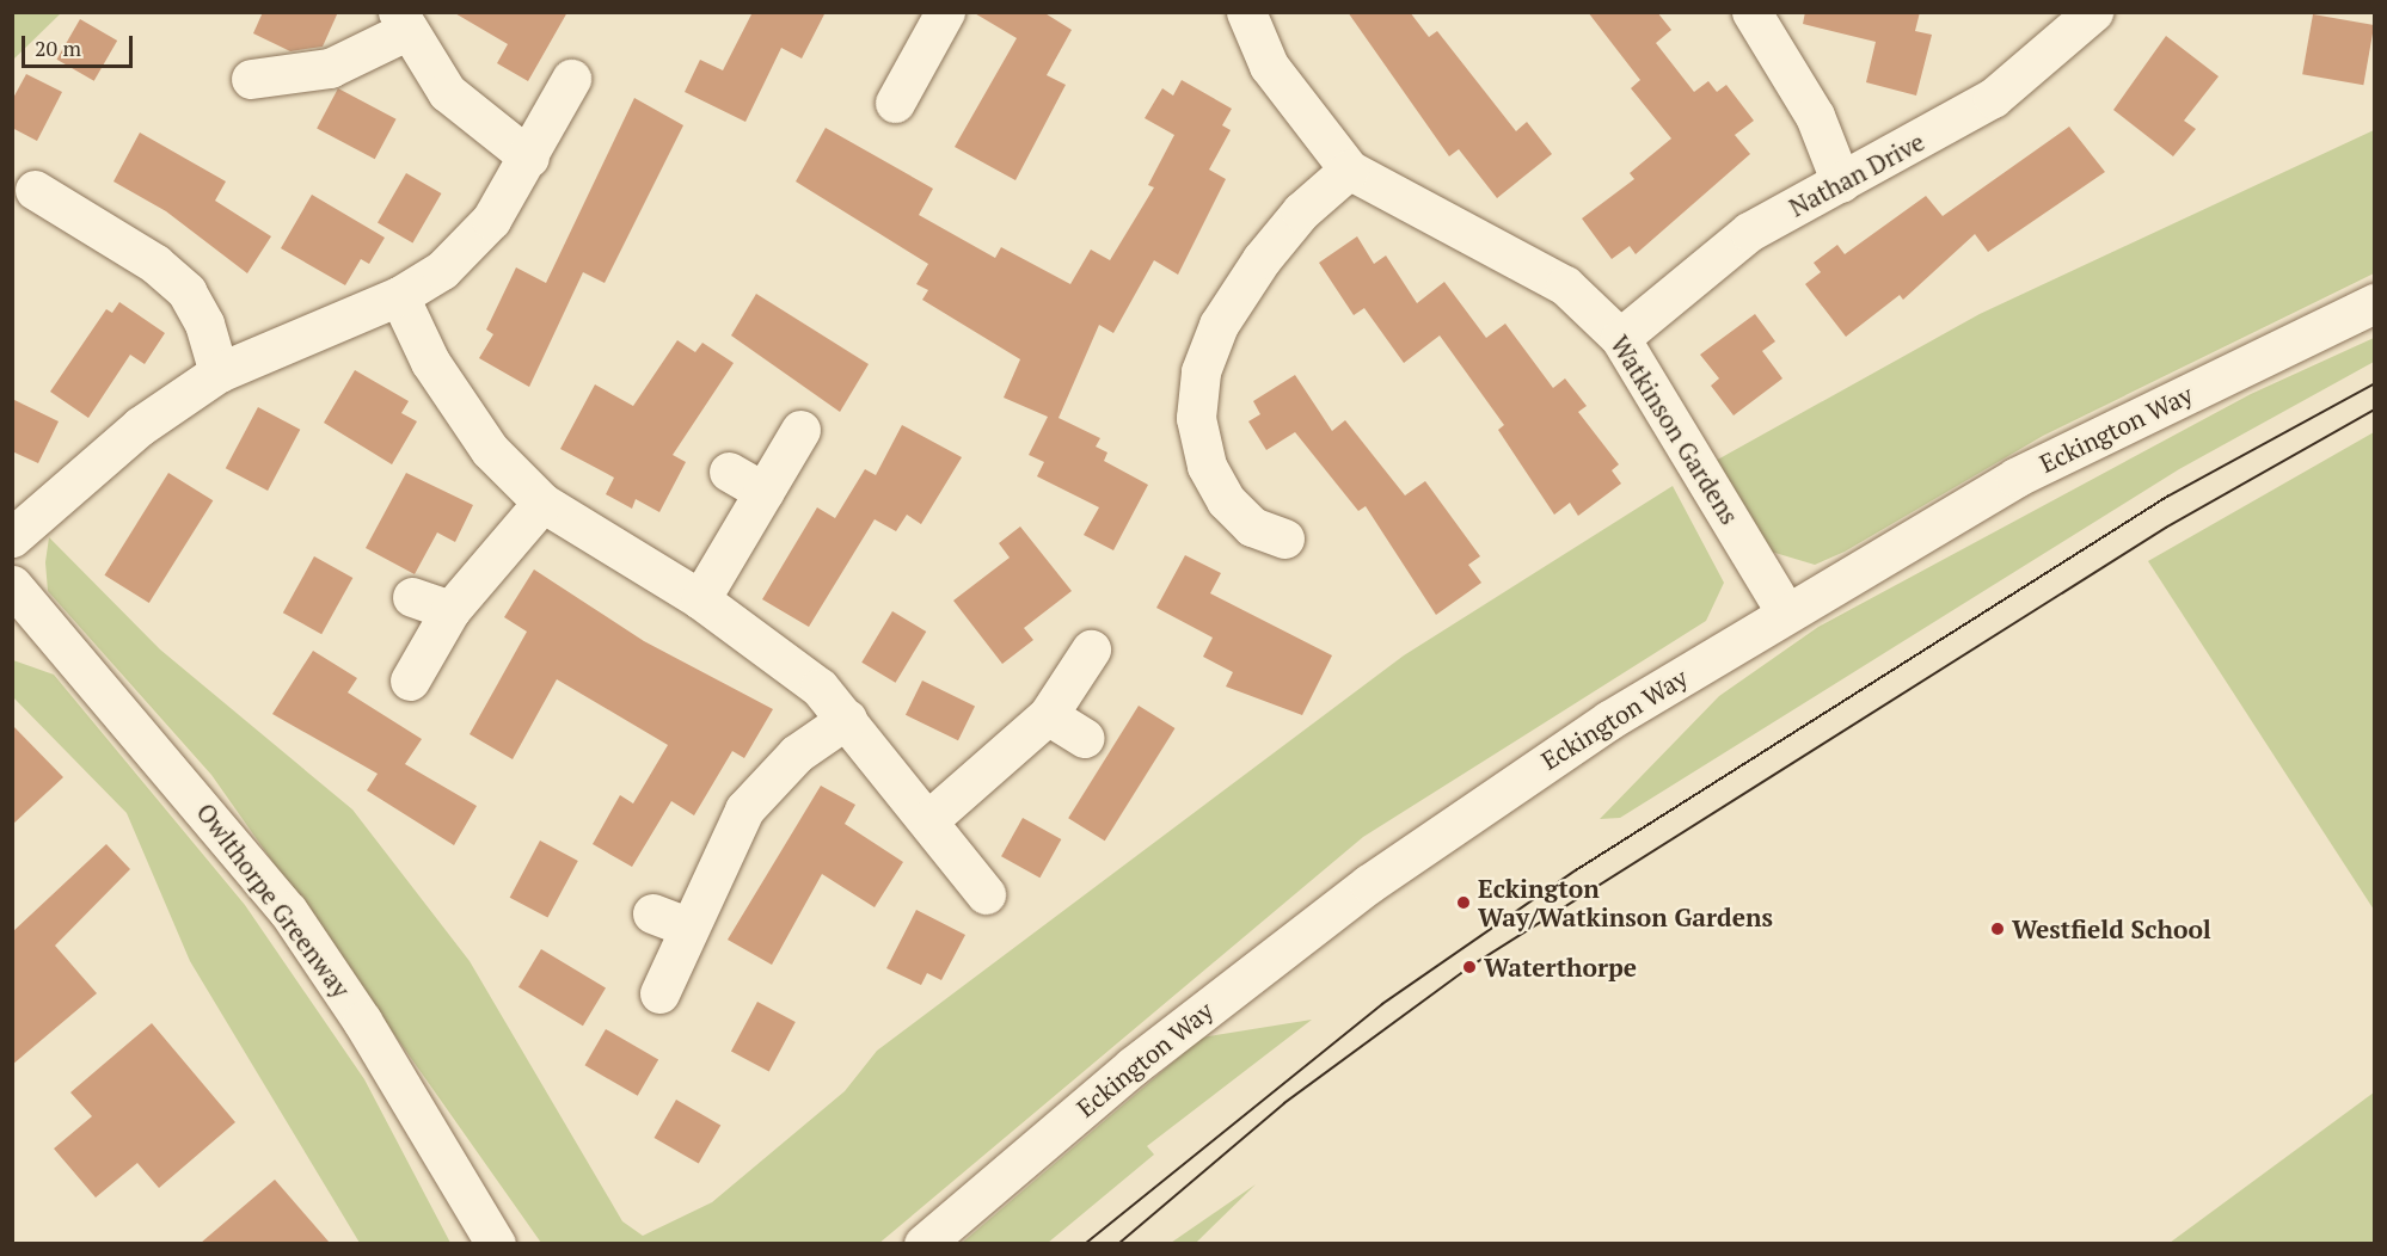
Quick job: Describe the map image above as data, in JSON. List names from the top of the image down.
{
  "streets": {
    "street": [
      "Nathan Drive",
      "Eckington Way",
      "Watkinson Gardens",
      "Owlthorpe Greenway"
    ]
  },
  "crossings": [
    ["Nathan Drive", "Watkinson Gardens"],
    ["Eckington Way", "Watkinson Gardens"]
  ],
  "places": ["Eckington Way/Watkinson Gardens", "Westfield School", "Waterthorpe"],
  "scale_bar": "20 m"
}
